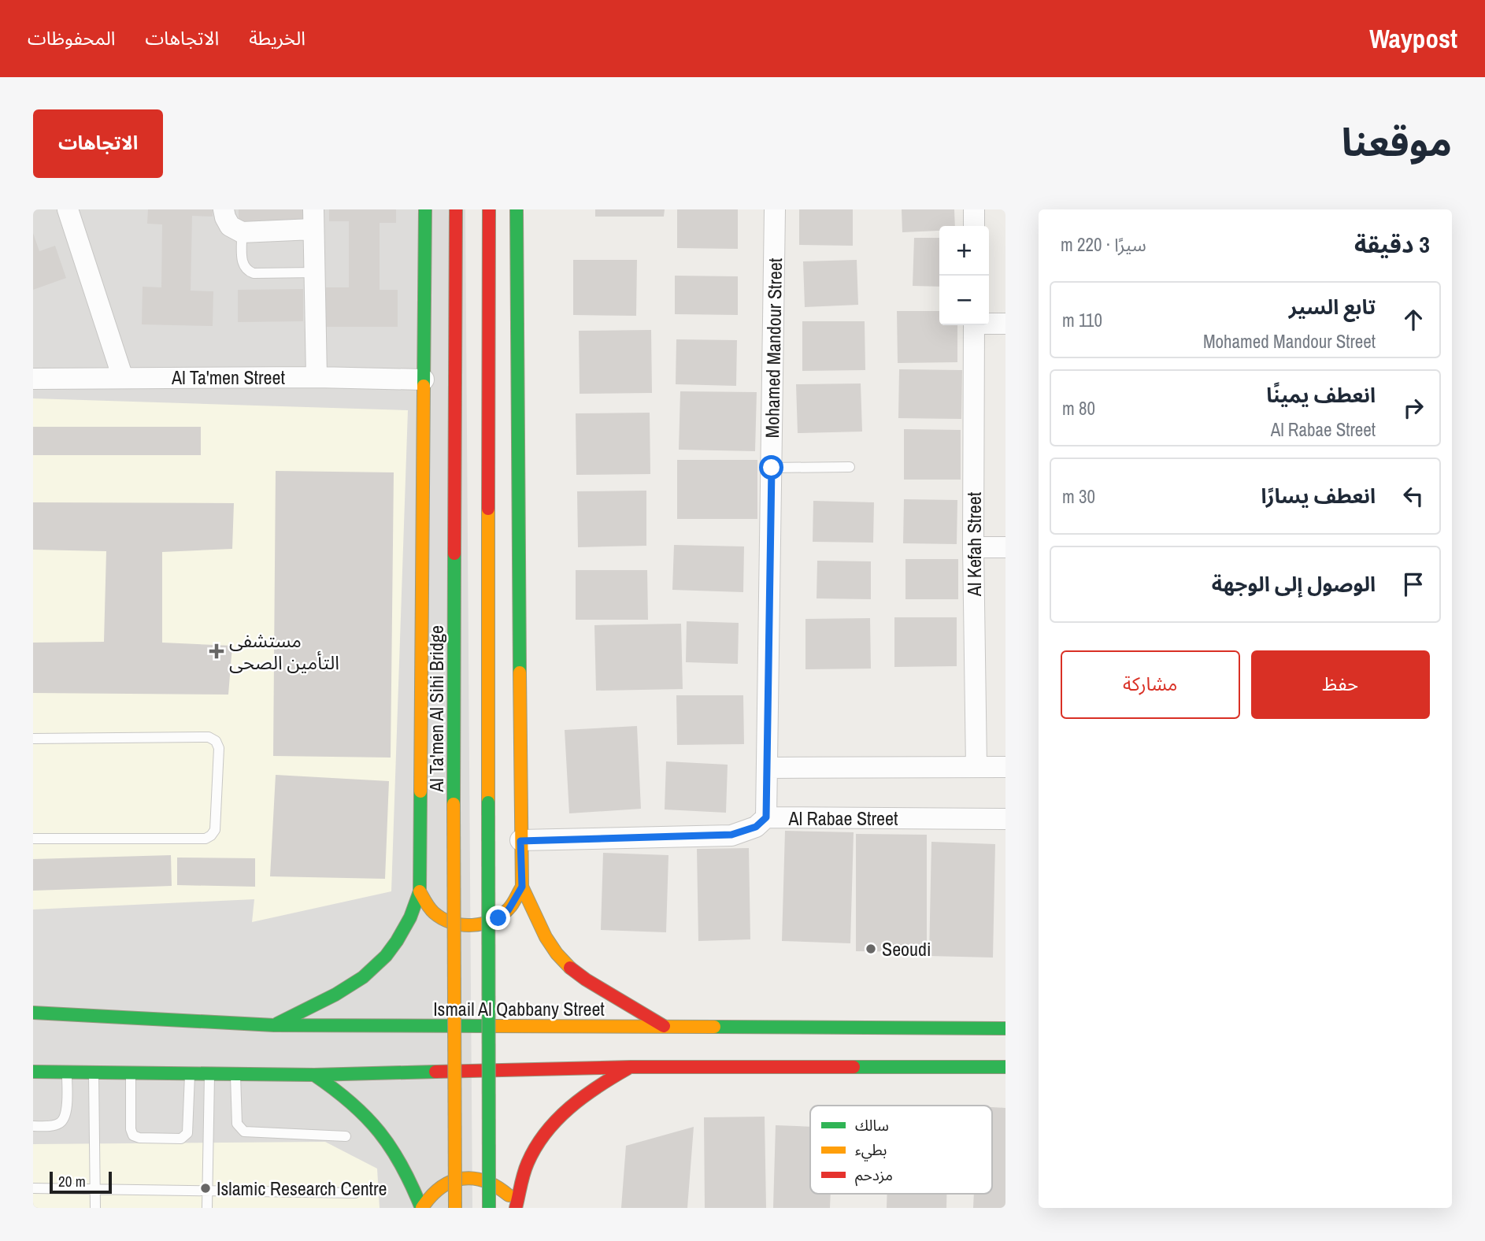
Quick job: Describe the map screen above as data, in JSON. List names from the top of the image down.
{
  "streets": {
    "main road": ["Al Ta'men Al Sihi Bridge", "Ismail Al Qabbany Street"],
    "street": [
      "Mohamed Mandour Street",
      "Al Ta'men Street",
      "Al Kefah Street",
      "Al Rabae Street"
    ]
  },
  "crossings": [
    ["Mohamed Mandour Street", "Al Rabae Street"]
  ],
  "places": {
    "health": ["مستشفى التأمين الصحى"],
    "other": ["Seoudi", "Islamic Research Centre"]
  },
  "legend": ["سالك", "بطيء", "مزدحم"],
  "scale_bar": "20 m",
  "page": {
    "header": "Waypost",
    "nav": ["الخريطة", "الاتجاهات", "المحفوظات"],
    "title": "موقعنا",
    "buttons": [
      "الاتجاهات",
      ["حفظ", "مشاركة"]
    ],
    "heading": ["3 دقيقة", "سيرًا · 220 m"],
    "map_buttons": ["+", "−"],
    "list": [
      ["تابع السير", "Mohamed Mandour Street", "110 m"],
      ["انعطف يمينًا", "Al Rabae Street", "80 m"],
      ["انعطف يسارًا", "30 m"],
      "الوصول إلى الوجهة"
    ],
    "scale": "20 m"
  }
}
